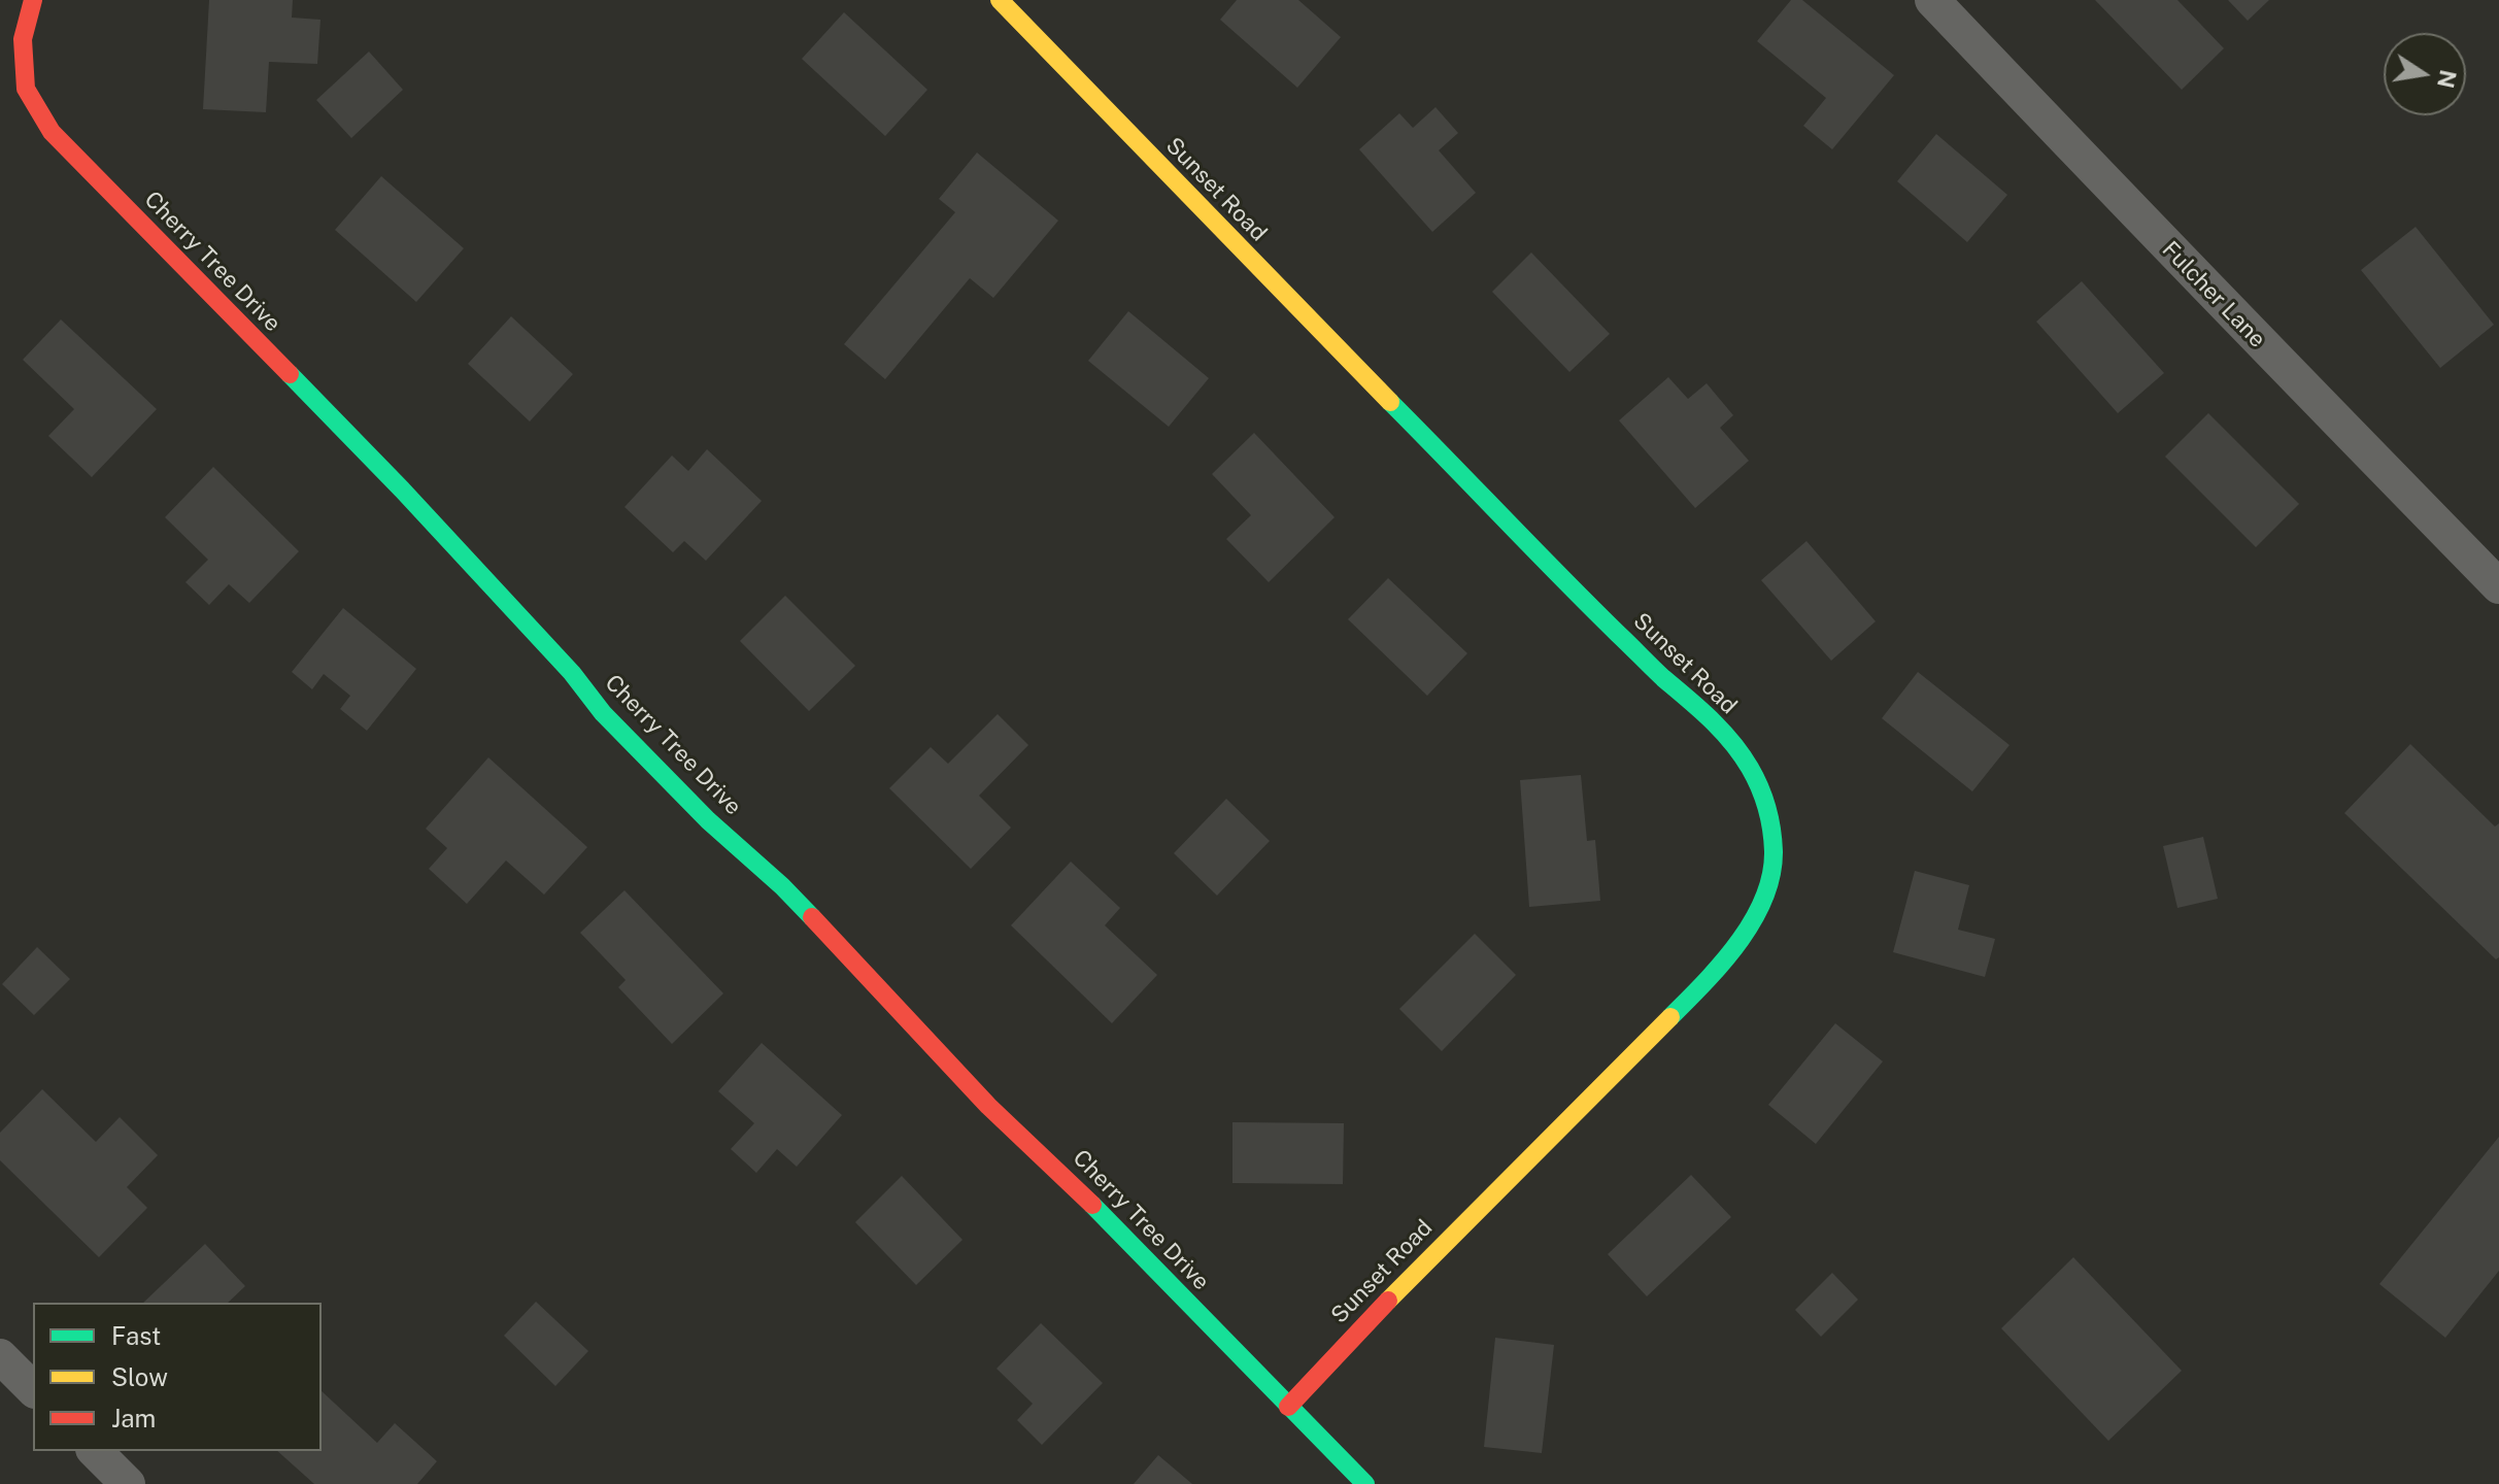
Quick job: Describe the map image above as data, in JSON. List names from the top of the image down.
{
  "streets": {
    "street": ["Sunset Road", "Cherry Tree Drive", "Fulcher Lane"]
  },
  "crossings": [
    ["Sunset Road", "Cherry Tree Drive"]
  ],
  "legend": ["Fast", "Slow", "Jam"],
  "north": "right"
}
